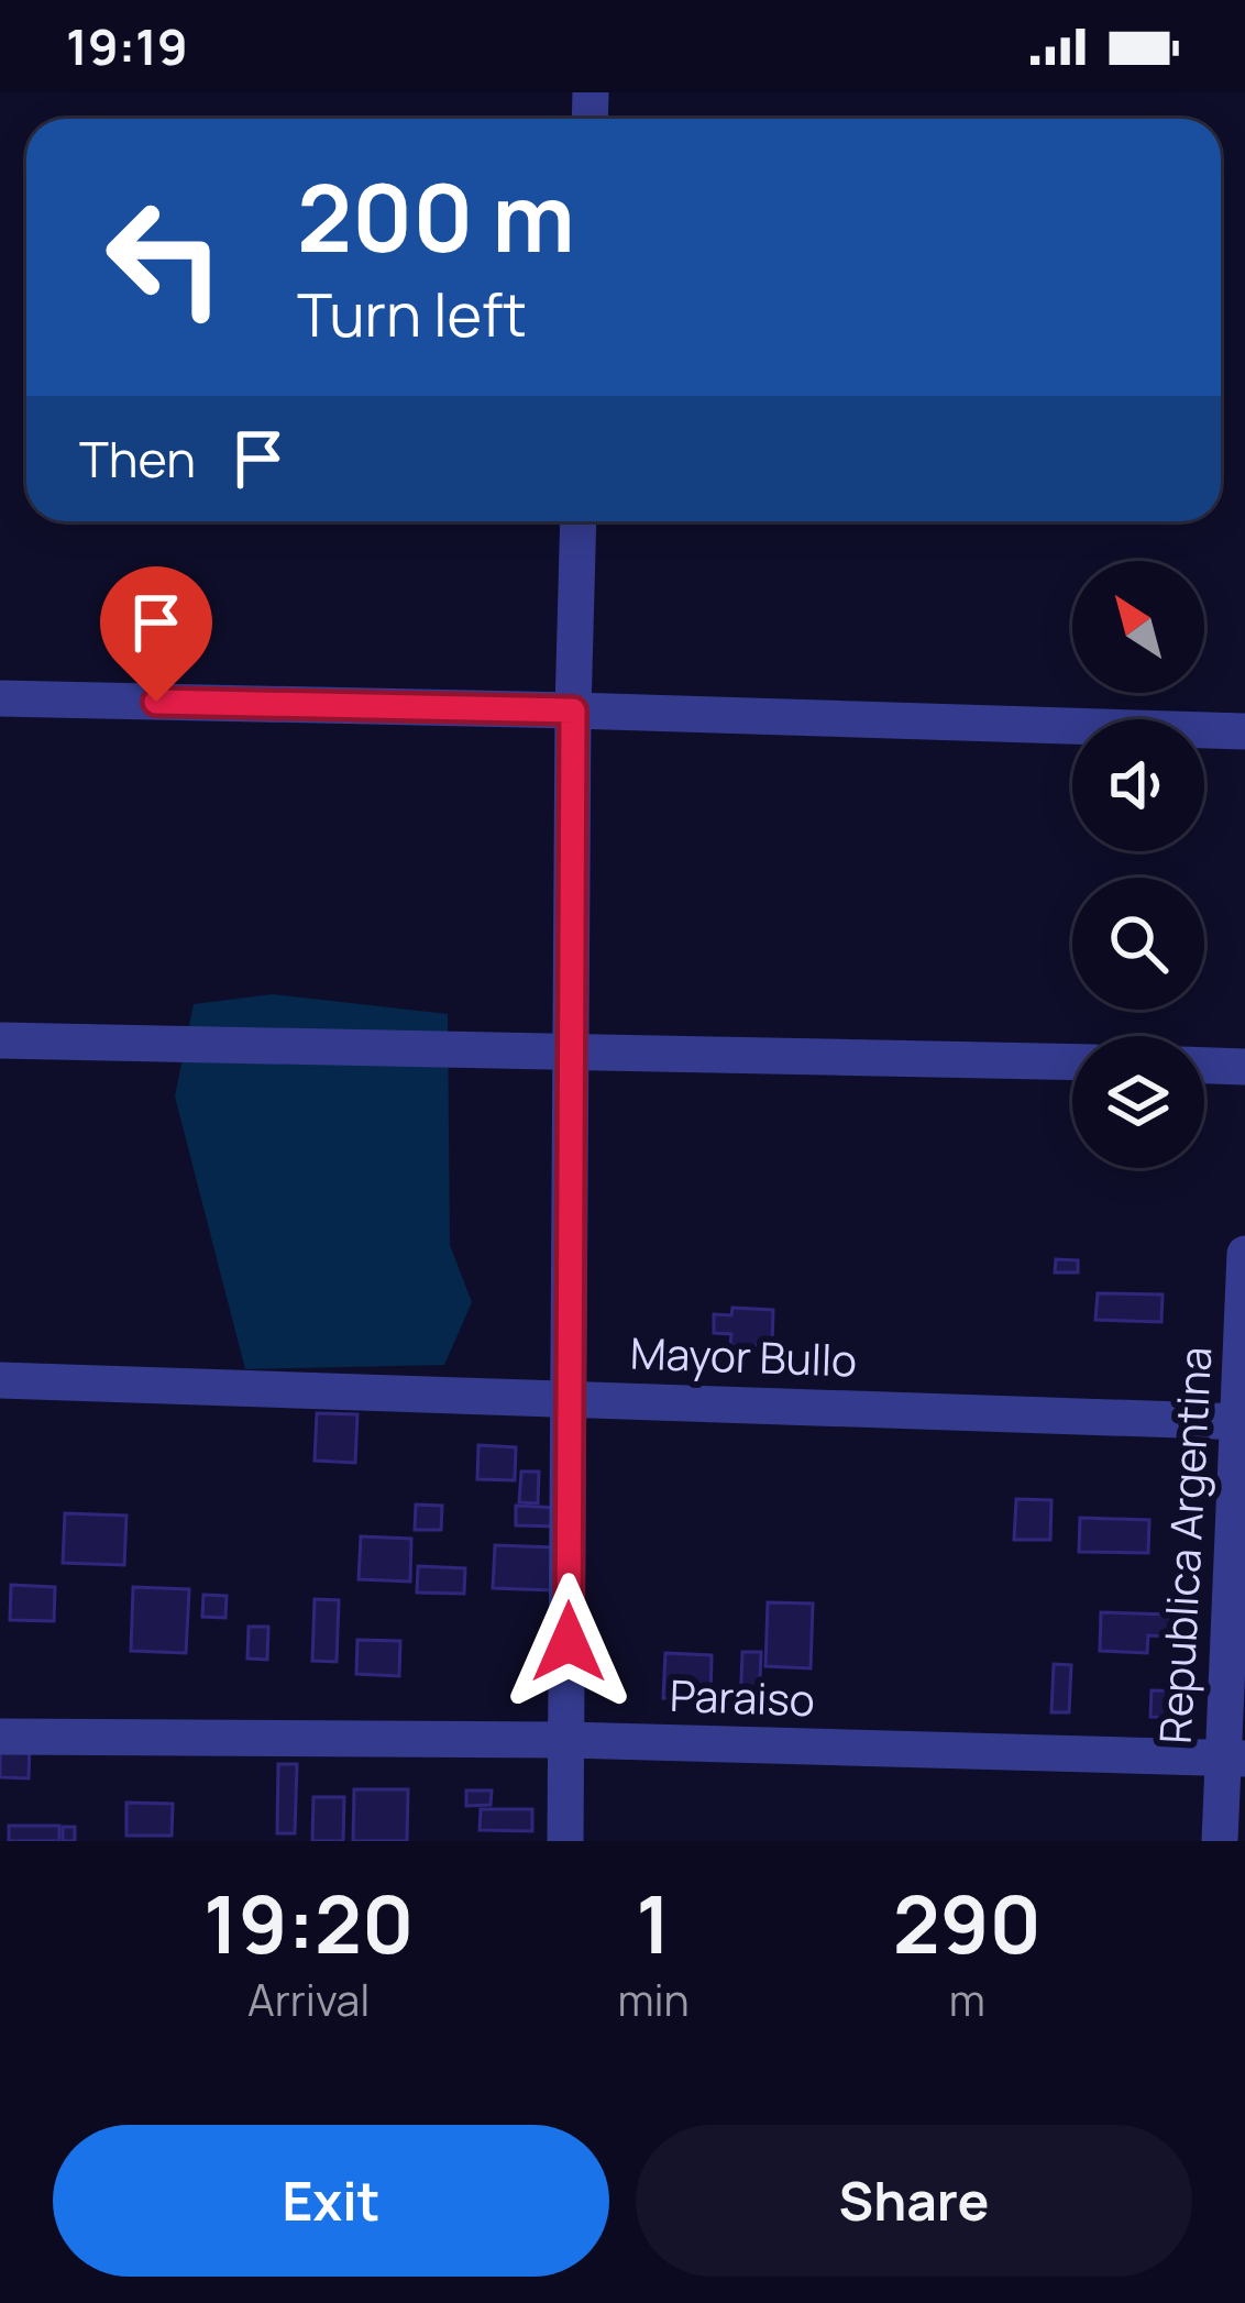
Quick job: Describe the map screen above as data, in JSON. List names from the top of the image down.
{
  "streets": {
    "street": ["Mayor Bullo", "Republica Argentina", "Paraiso"]
  },
  "crossings": [
    ["Mayor Bullo", "Republica Argentina"],
    ["Republica Argentina", "Paraiso"]
  ],
  "north": "top left",
  "page": {
    "status": "19:19",
    "turn": ["200 m", "Turn left"],
    "then": "Then",
    "eta": [
      "19:20",
      "Arrival",
      "1",
      "min",
      "290",
      "m"
    ],
    "buttons": ["Exit", "Share"]
  }
}
